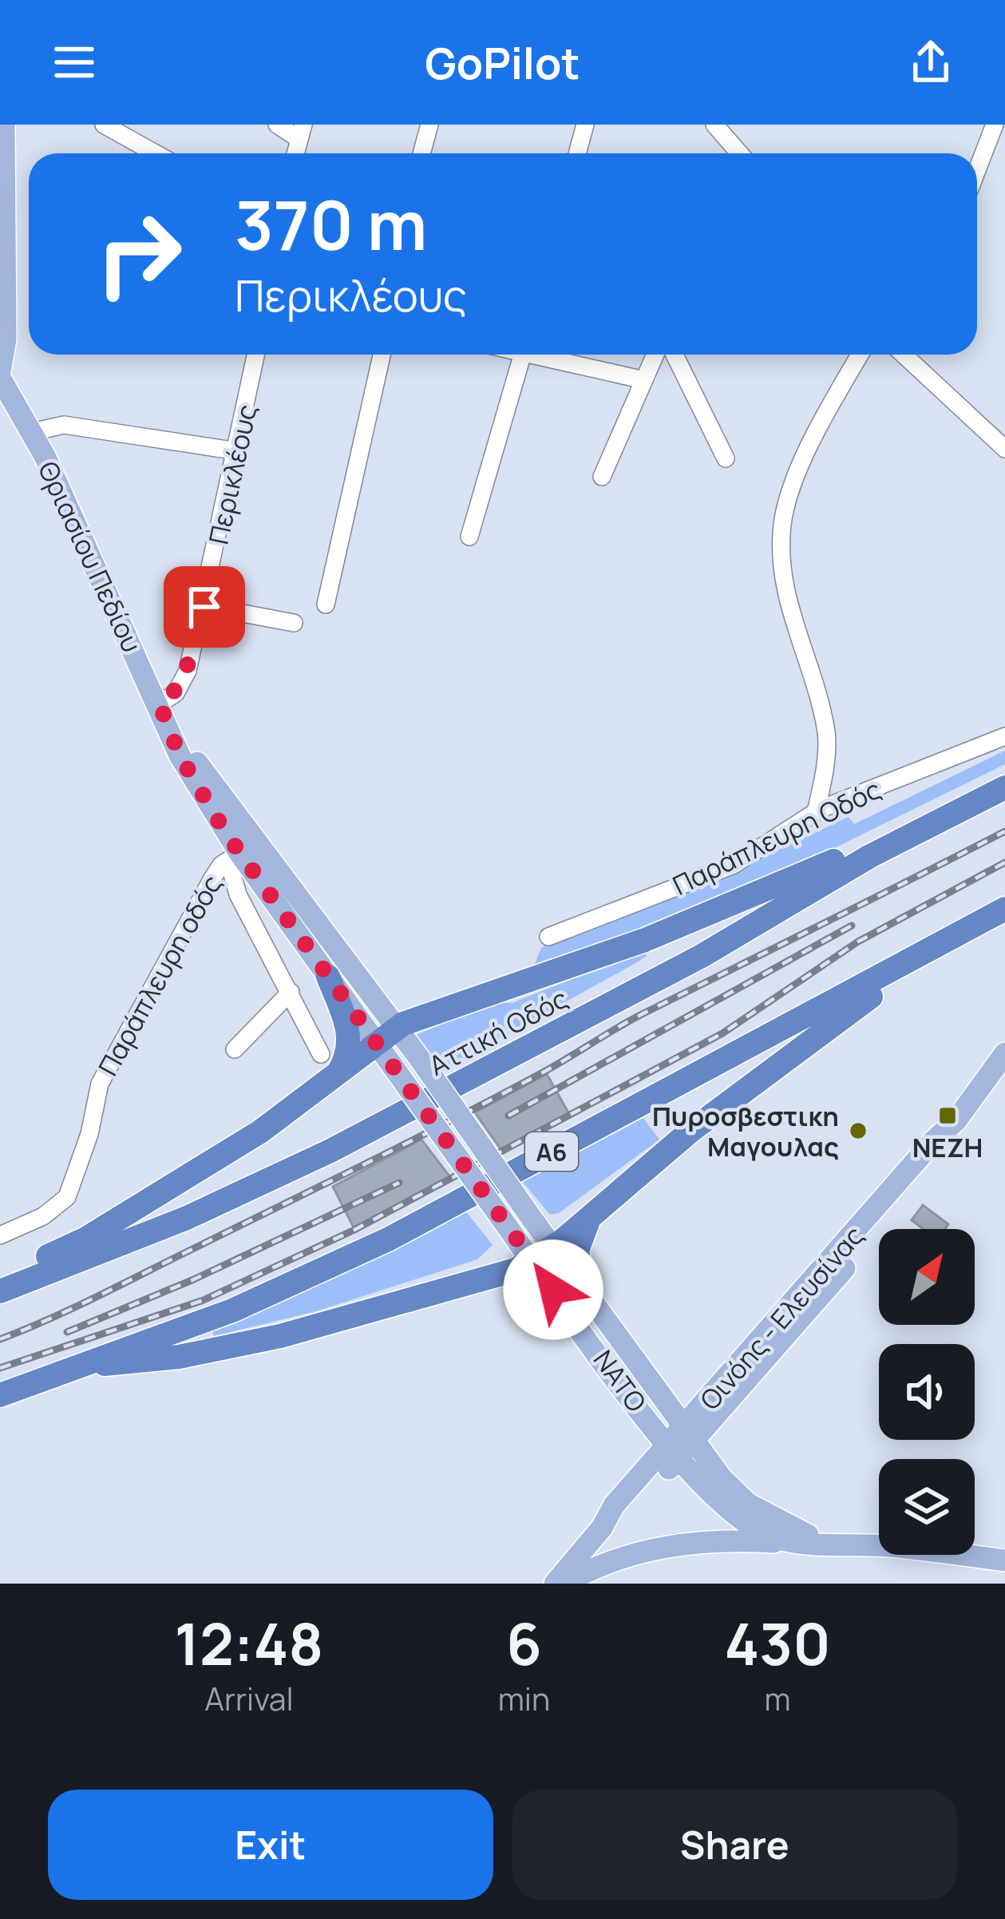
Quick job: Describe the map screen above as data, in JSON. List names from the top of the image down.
{
  "streets": {
    "highway": ["Αττική Οδός", "Α6"],
    "main road": ["Θριασίου Πεδίου", "Οινόης - Ελευσίνας", "ΝΑΤΟ"],
    "street": ["Περικλέους", "Παράπλευρη Οδός", "Παράπλευρη οδός"]
  },
  "crossings": [
    ["Περικλέους", "Θριασίου Πεδίου"],
    ["Θριασίου Πεδίου", "ΝΑΤΟ"],
    ["Παράπλευρη οδός", "ΝΑΤΟ"],
    ["Οινόης - Ελευσίνας", "ΝΑΤΟ"]
  ],
  "places": {
    "transit": ["ΝΕΖΗ"],
    "other": ["Πυροσβεστικη Μαγουλας"]
  },
  "north": "top right",
  "page": {
    "header": "GoPilot",
    "turn": ["370 m", "Περικλέους"],
    "eta": [
      "12:48",
      "Arrival",
      "6",
      "min",
      "430",
      "m"
    ],
    "buttons": ["Exit", "Share"]
  }
}
